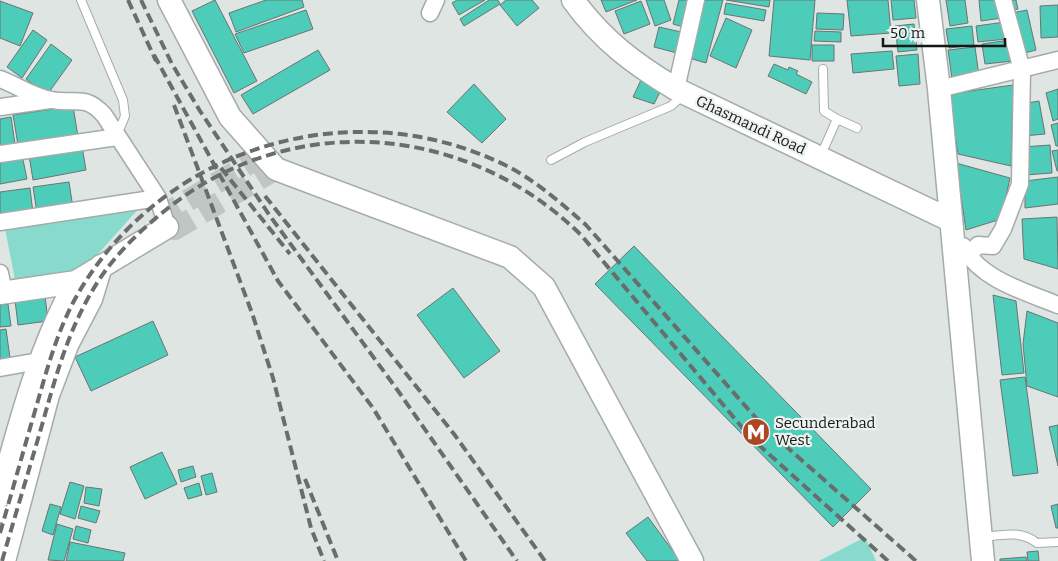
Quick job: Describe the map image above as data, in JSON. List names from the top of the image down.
{
  "streets": {
    "street": ["Ghasmandi Road"]
  },
  "places": {
    "metro station": ["Secunderabad West"]
  },
  "scale_bar": "50 m"
}
